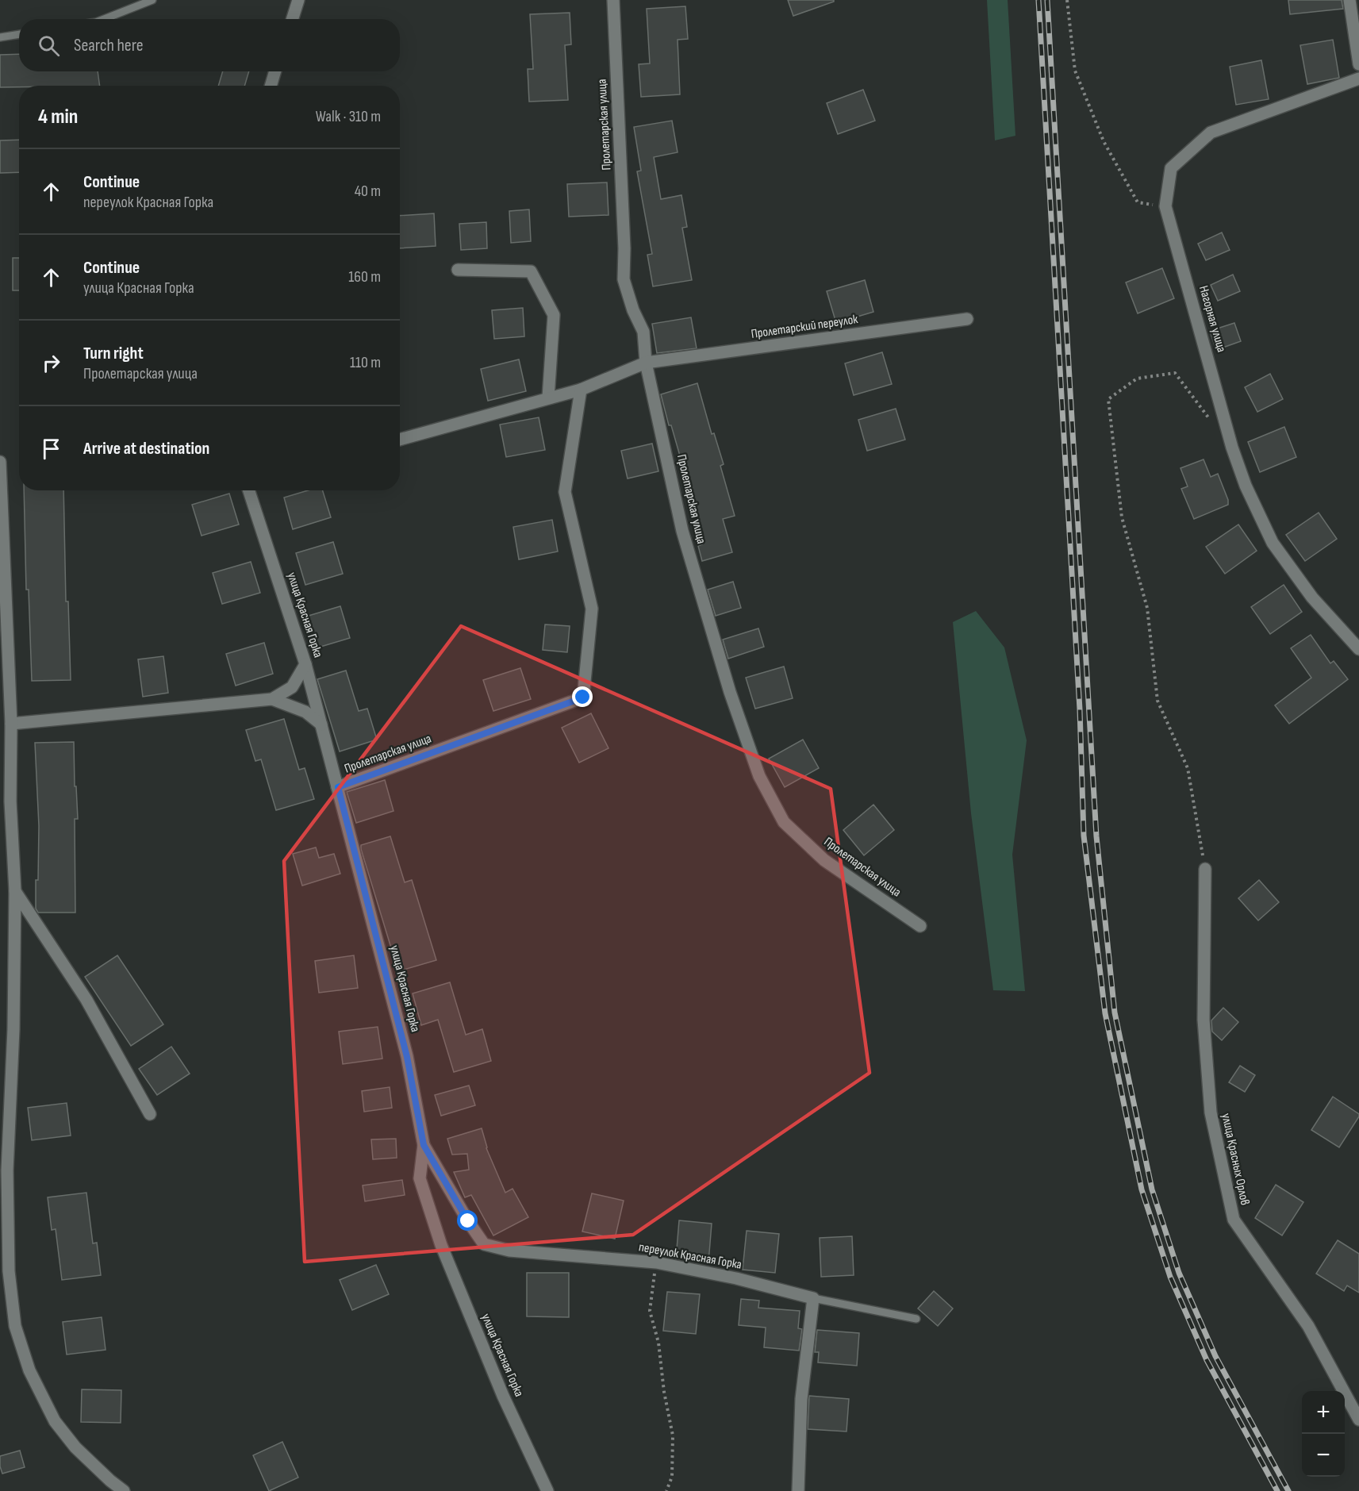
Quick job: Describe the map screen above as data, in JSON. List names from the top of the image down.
{
  "streets": {
    "street": [
      "Пролетарская улица",
      "Нагорная улица",
      "Пролетарский переулок",
      "улица Красная Горка",
      "улица Красных Орлов",
      "переулок Красная Горка"
    ]
  },
  "crossings": [
    ["Пролетарская улица", "Пролетарский переулок"],
    ["Пролетарская улица", "улица Красная Горка"],
    ["улица Красная Горка", "переулок Красная Горка"]
  ],
  "page": {
    "search": "Search here",
    "heading": ["4 min", "Walk · 310 m"],
    "list": [
      ["Continue", "переулок Красная Горка", "40 m"],
      ["Continue", "улица Красная Горка", "160 m"],
      ["Turn right", "Пролетарская улица", "110 m"],
      "Arrive at destination"
    ],
    "map_buttons": ["+", "−"]
  }
}
